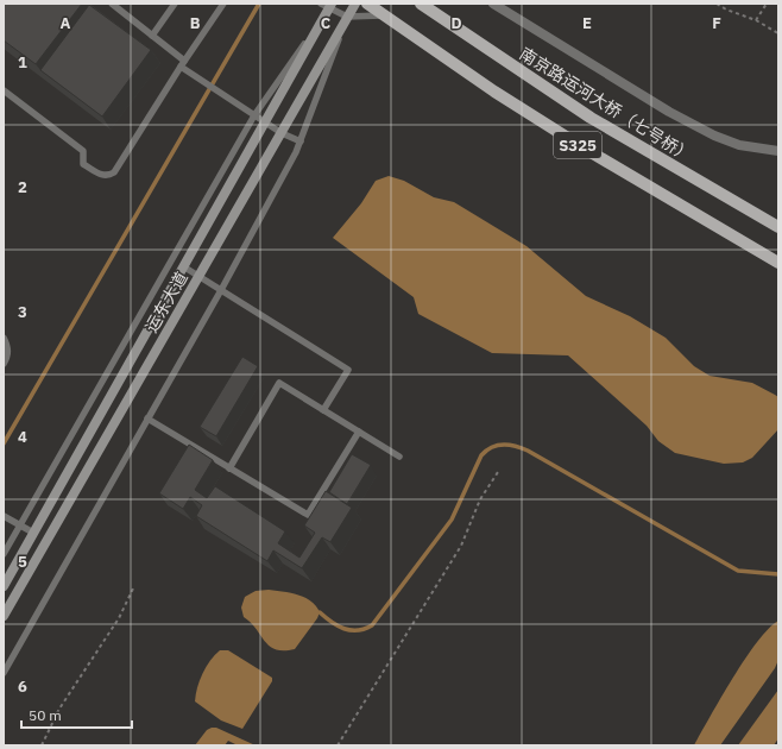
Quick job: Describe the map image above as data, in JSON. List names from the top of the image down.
{
  "streets": {
    "main road": ["南京路运河大桥（七号桥）", "S325", "运东大道"]
  },
  "scale_bar": "50 m",
  "grid": {
    "columns": [
      "A",
      "B",
      "C",
      "D",
      "E",
      "F"
    ],
    "rows": [
      "1",
      "2",
      "3",
      "4",
      "5",
      "6"
    ]
  }
}
